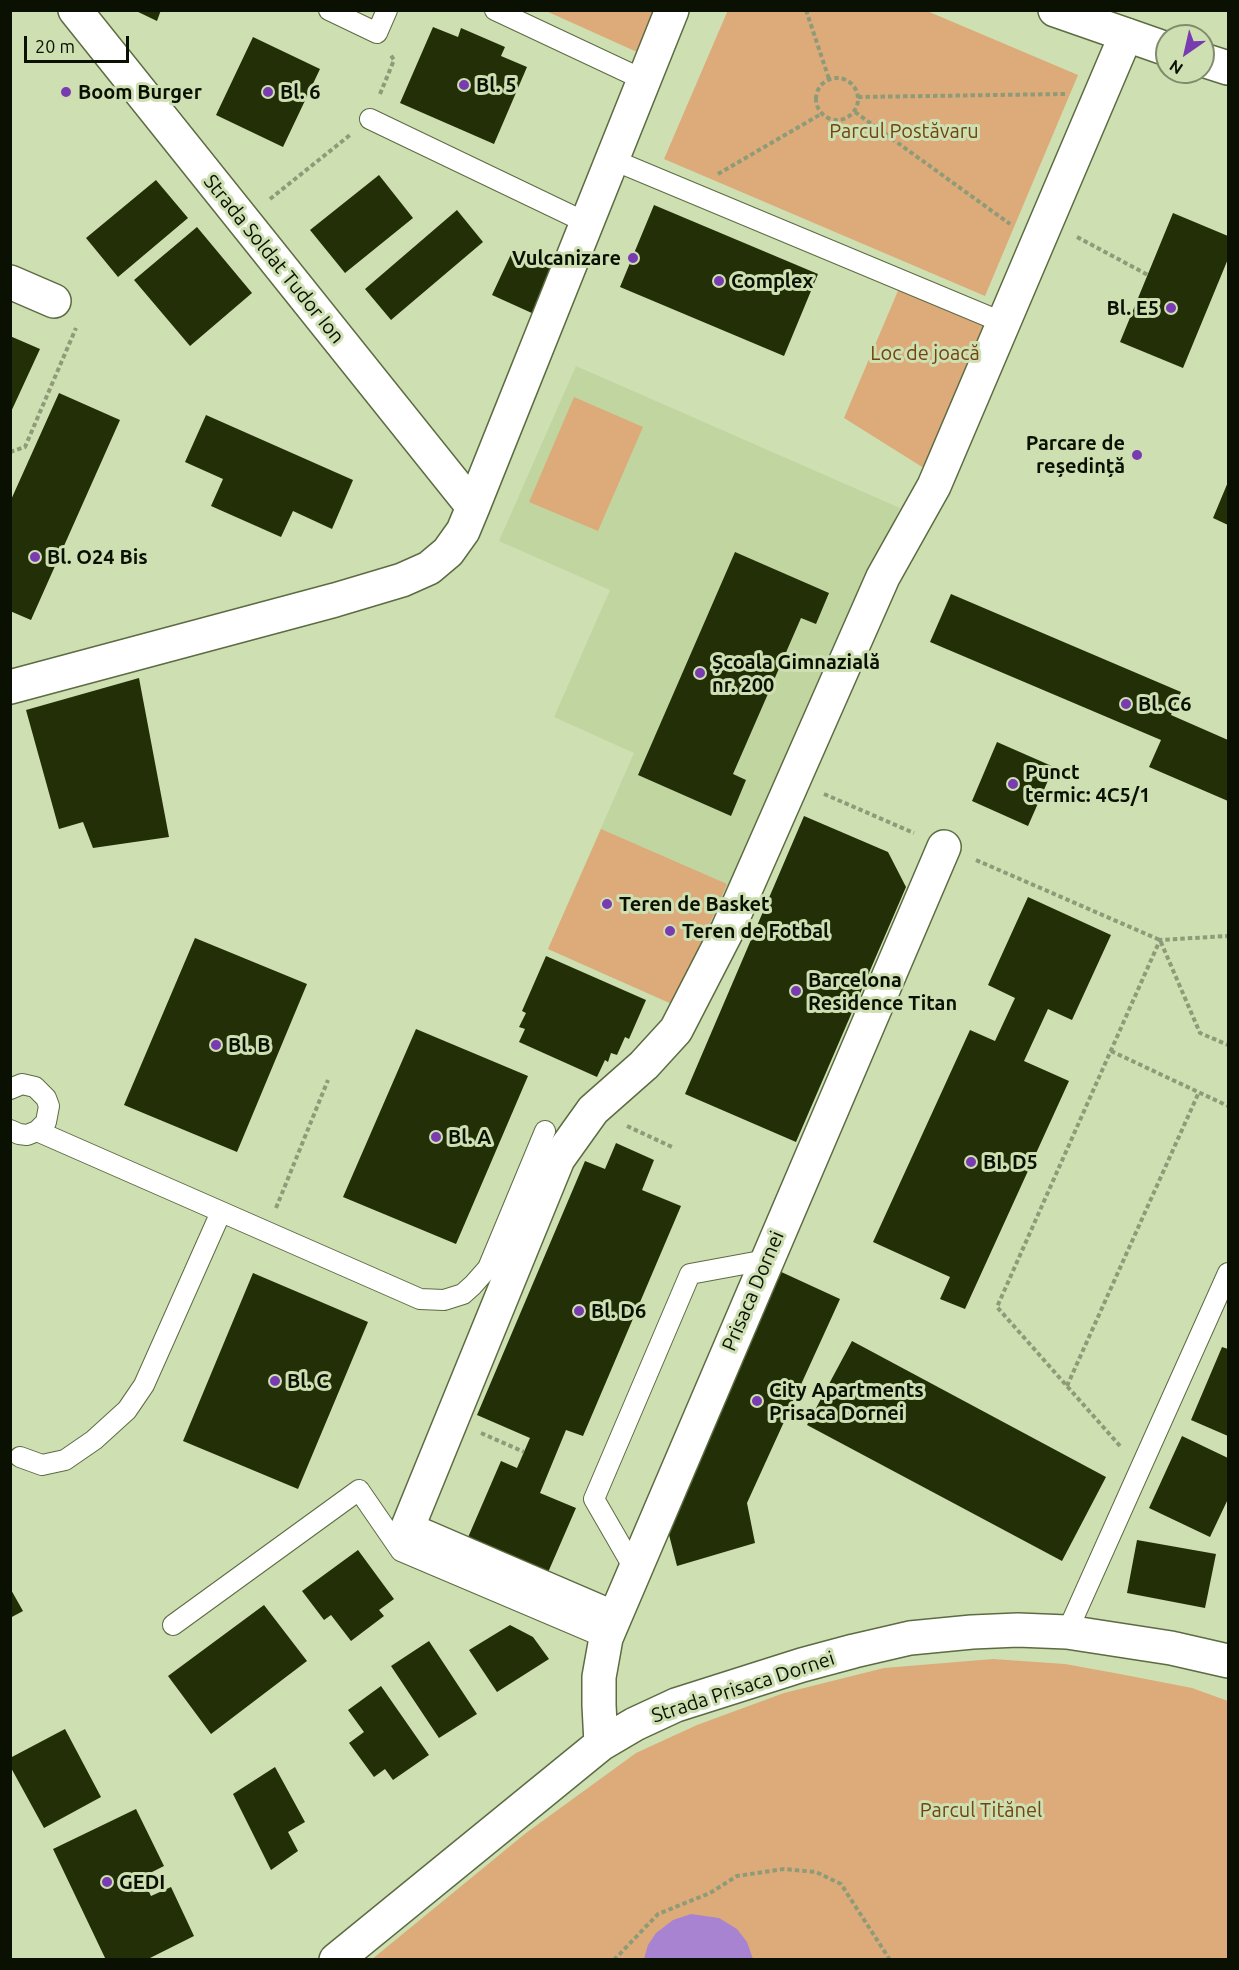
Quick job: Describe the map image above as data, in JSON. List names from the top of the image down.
{
  "streets": {
    "street": ["Strada Soldat Tudor Ion", "Prisaca Dornei", "Strada Prisaca Dornei"]
  },
  "crossings": [
    ["Prisaca Dornei", "Strada Prisaca Dornei"]
  ],
  "parks": ["Parcul Postăvaru", "Loc de joacă", "Parcul Titănel"],
  "places": [
    "Bl. 5",
    "Boom Burger",
    "Bl. 6",
    "Vulcanizare",
    "Complex",
    "Bl. E5",
    "Parcare de reședință",
    "Bl. O24 Bis",
    "Școala Gimnazială nr. 200",
    "Bl. C6",
    "Punct termic: 4C5/1",
    "Teren de Basket",
    "Teren de Fotbal",
    "Barcelona Residence Titan",
    "Bl. B",
    "Bl. A",
    "BI. D5",
    "Bl. D6",
    "Bl. C",
    "City Apartments Prisaca Dornei",
    "GEDI"
  ],
  "scale_bar": "20 m",
  "north": "bottom left"
}
